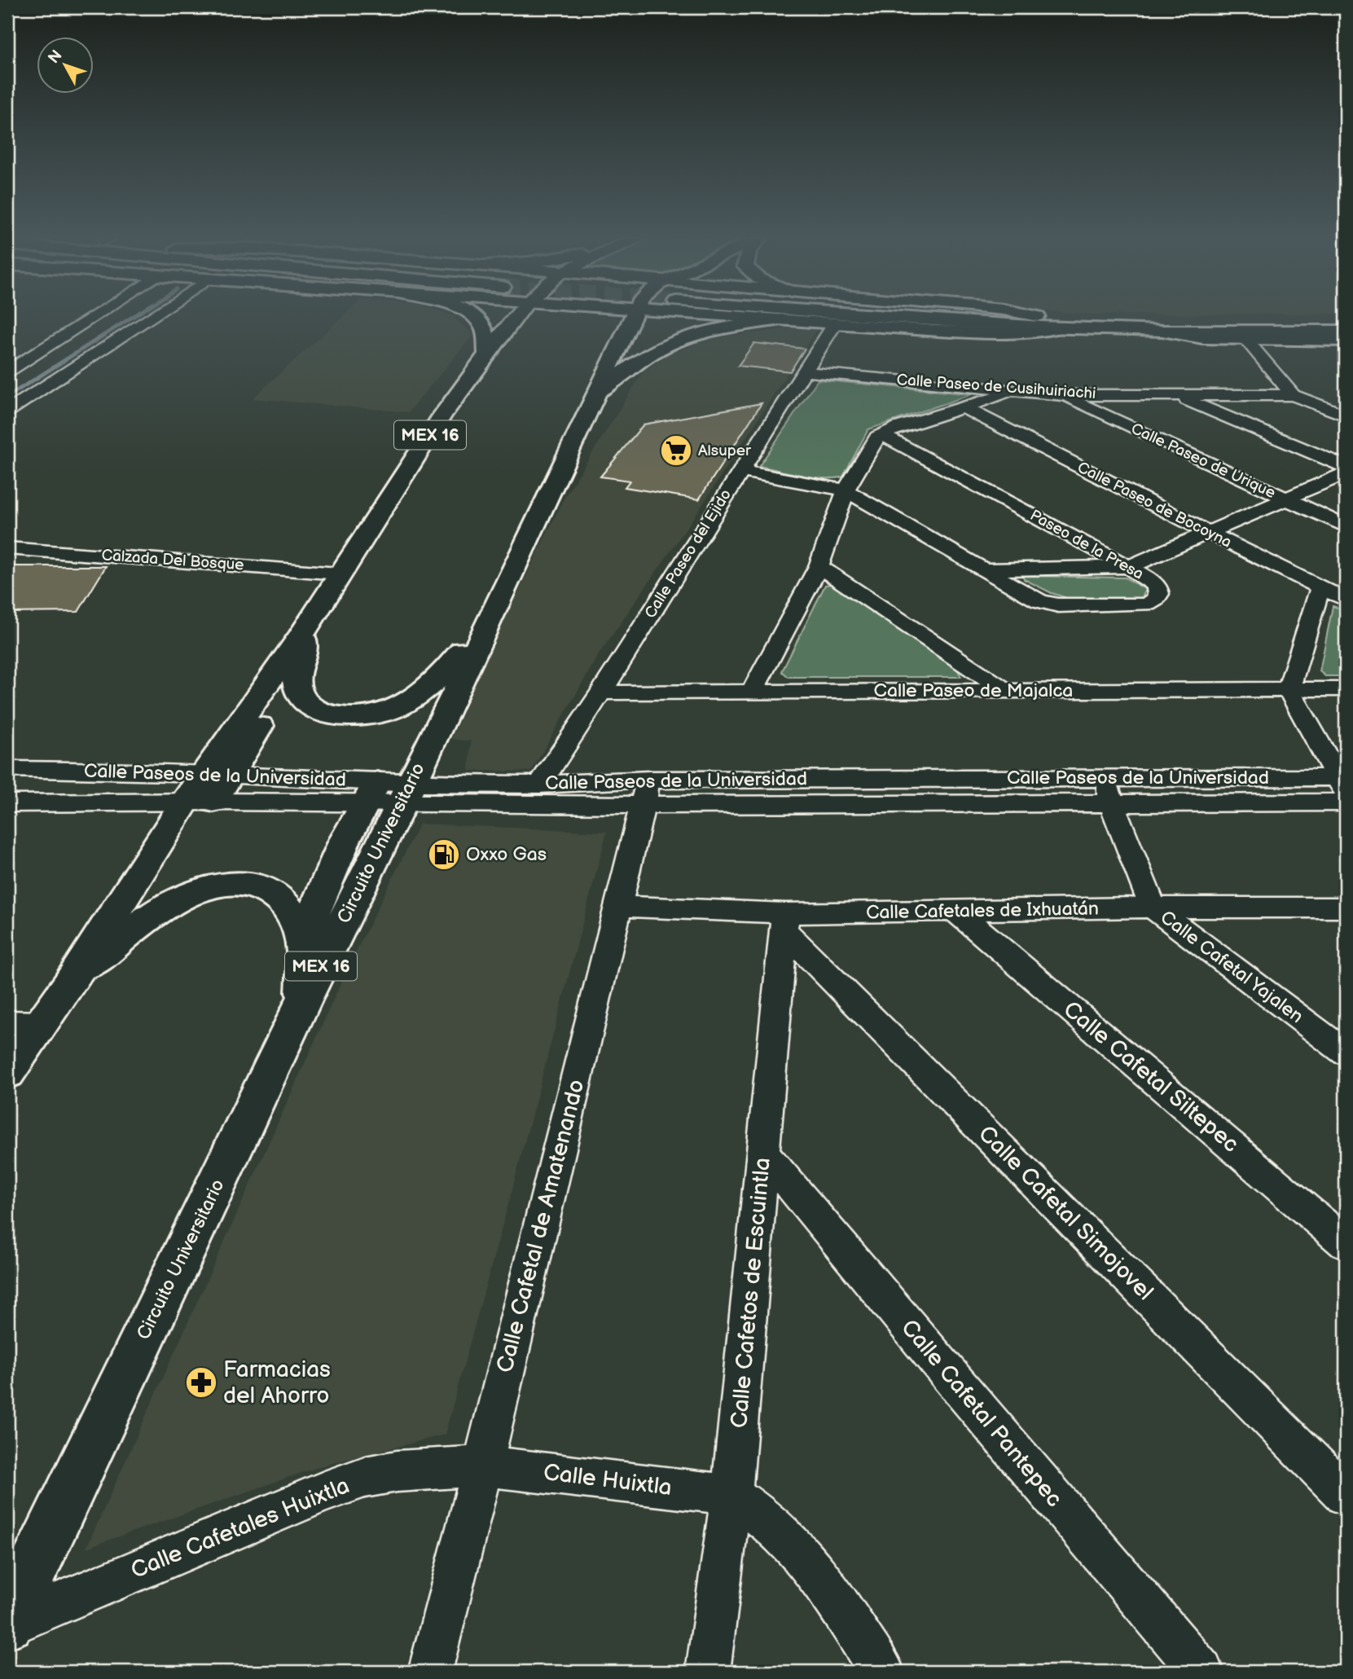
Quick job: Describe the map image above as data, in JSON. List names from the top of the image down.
{
  "streets": {
    "main road": ["MEX 16", "Circuito Universitario"],
    "street": [
      "Calle Paseo de Cusihuiriachi",
      "Calle Paseo de Urique",
      "Calle Paseo de Bocoyna",
      "Paseo de la Presa",
      "Calle Paseo del Ejido",
      "Calzada Del Bosque",
      "Calle Paseo de Majalca",
      "Calle Paseos de la Universidad",
      "Calle Cafetales de Ixhuatán",
      "Calle Cafetal Yajalen",
      "Calle Cafetal Siltepec",
      "Calle Cafetal Simojovel",
      "Calle Cafetal de Amatenando",
      "Calle Cafetos de Escuintla",
      "Calle Cafetal Pantepec",
      "Calle Huixtla",
      "Calle Cafetales Huixtla"
    ]
  },
  "crossings": [
    ["Calle Paseo de Cusihuiriachi", "Calle Paseo de Urique"],
    ["Calle Paseo de Cusihuiriachi", "Calle Paseo del Ejido"],
    ["MEX 16", "Calzada Del Bosque"],
    ["MEX 16", "Calle Paseos de la Universidad"],
    ["Paseo de la Presa", "Calle Paseo del Ejido"],
    ["Calle Paseo del Ejido", "Calle Paseo de Majalca"],
    ["Calle Paseo del Ejido", "Calle Paseos de la Universidad"],
    ["Calle Paseos de la Universidad", "Circuito Universitario"],
    ["Calle Paseos de la Universidad", "Calle Cafetal Yajalen"],
    ["Calle Paseos de la Universidad", "Calle Cafetal de Amatenando"],
    ["Circuito Universitario", "Calle Cafetales Huixtla"],
    ["Calle Cafetales de Ixhuatán", "Calle Cafetal Yajalen"],
    ["Calle Cafetales de Ixhuatán", "Calle Cafetal Siltepec"],
    ["Calle Cafetales de Ixhuatán", "Calle Cafetal Simojovel"],
    ["Calle Cafetales de Ixhuatán", "Calle Cafetal de Amatenando"],
    ["Calle Cafetales de Ixhuatán", "Calle Cafetos de Escuintla"],
    ["Calle Cafetal Simojovel", "Calle Cafetos de Escuintla"],
    ["Calle Cafetal de Amatenando", "Calle Huixtla"],
    ["Calle Cafetal de Amatenando", "Calle Cafetales Huixtla"],
    ["Calle Cafetos de Escuintla", "Calle Cafetal Pantepec"],
    ["Calle Cafetos de Escuintla", "Calle Huixtla"],
    ["Calle Huixtla", "Calle Cafetales Huixtla"]
  ],
  "places": {
    "supermarket": ["Alsuper"],
    "fuel station": ["Oxxo Gas"],
    "pharmacy": ["Farmacias del Ahorro"]
  },
  "north": "top left"
}
